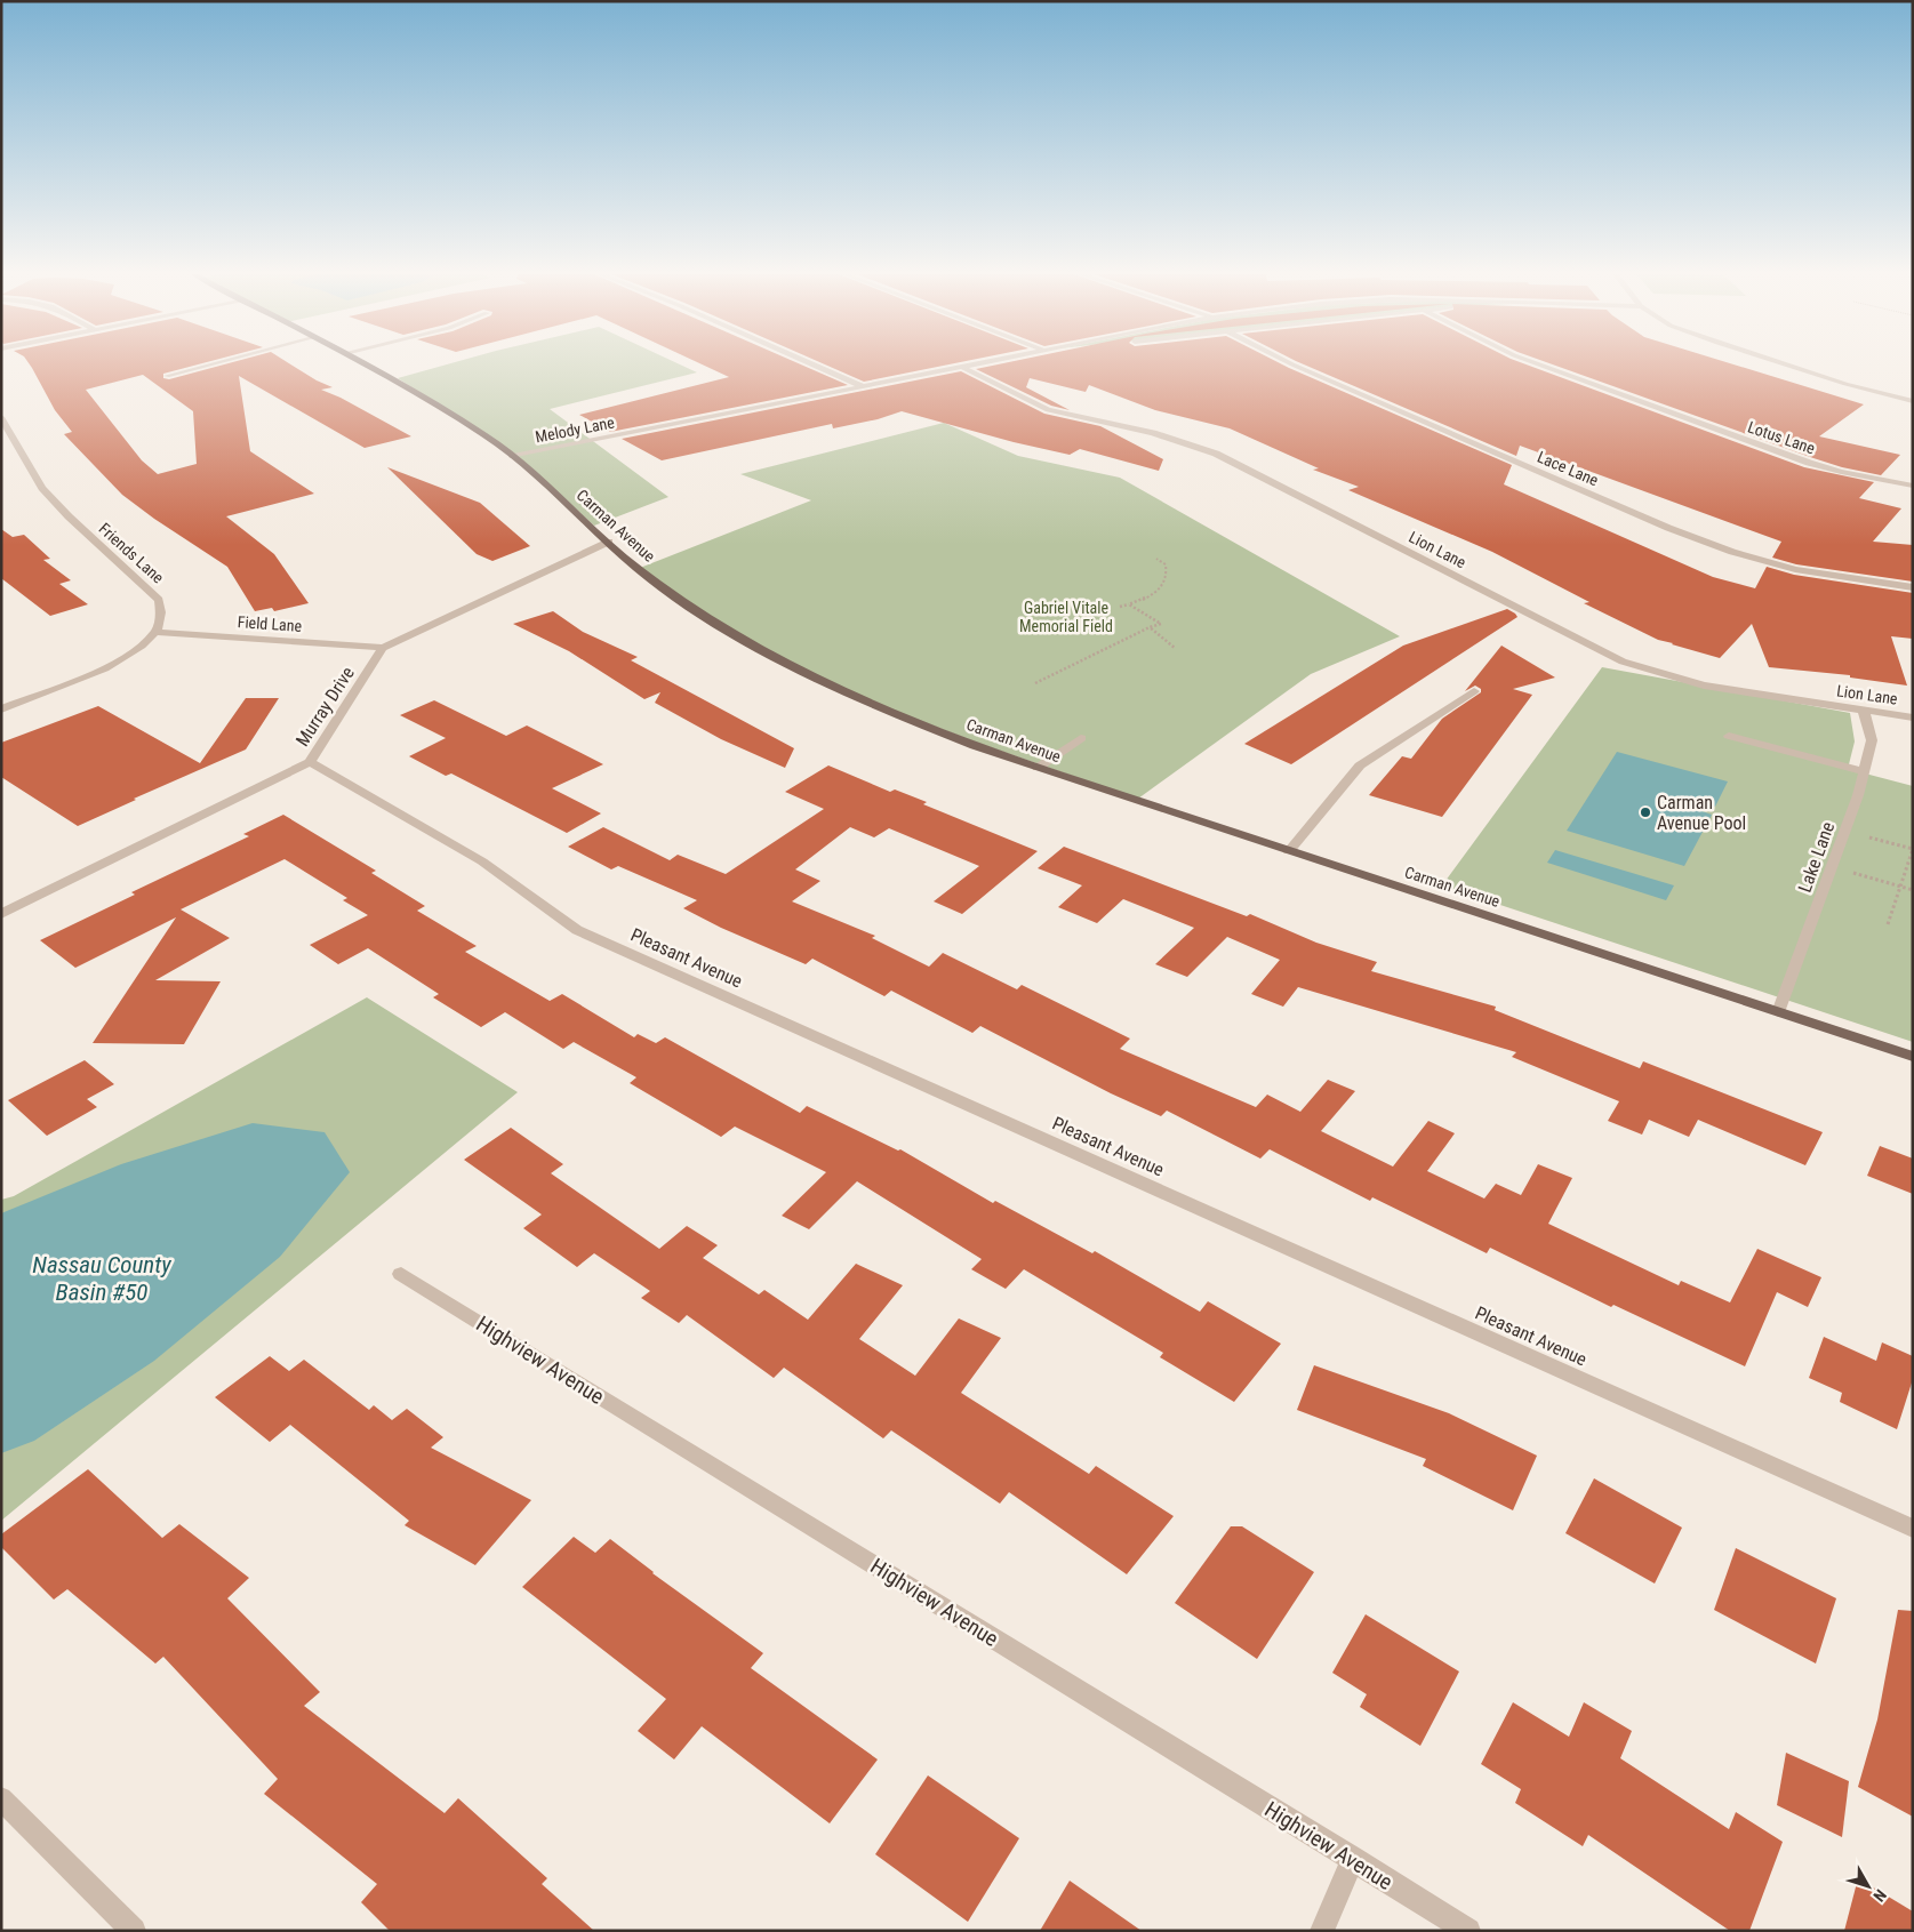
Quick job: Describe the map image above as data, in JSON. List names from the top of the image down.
{
  "streets": {
    "main road": ["Carman Avenue"],
    "street": [
      "Melody Lane",
      "Lotus Lane",
      "Lace Lane",
      "Lion Lane",
      "Friends Lane",
      "Field Lane",
      "Murray Drive",
      "Lake Lane",
      "Pleasant Avenue",
      "Highview Avenue"
    ]
  },
  "crossings": [
    ["Melody Lane", "Carman Avenue"],
    ["Melody Lane", "Lion Lane"],
    ["Carman Avenue", "Lake Lane"],
    ["Lion Lane", "Lake Lane"],
    ["Friends Lane", "Field Lane"],
    ["Field Lane", "Murray Drive"],
    ["Murray Drive", "Pleasant Avenue"]
  ],
  "water": ["Nassau County Basin #50"],
  "parks": ["Gabriel Vitale Memorial Field"],
  "places": ["Carman Avenue Pool"],
  "north": "bottom right"
}
